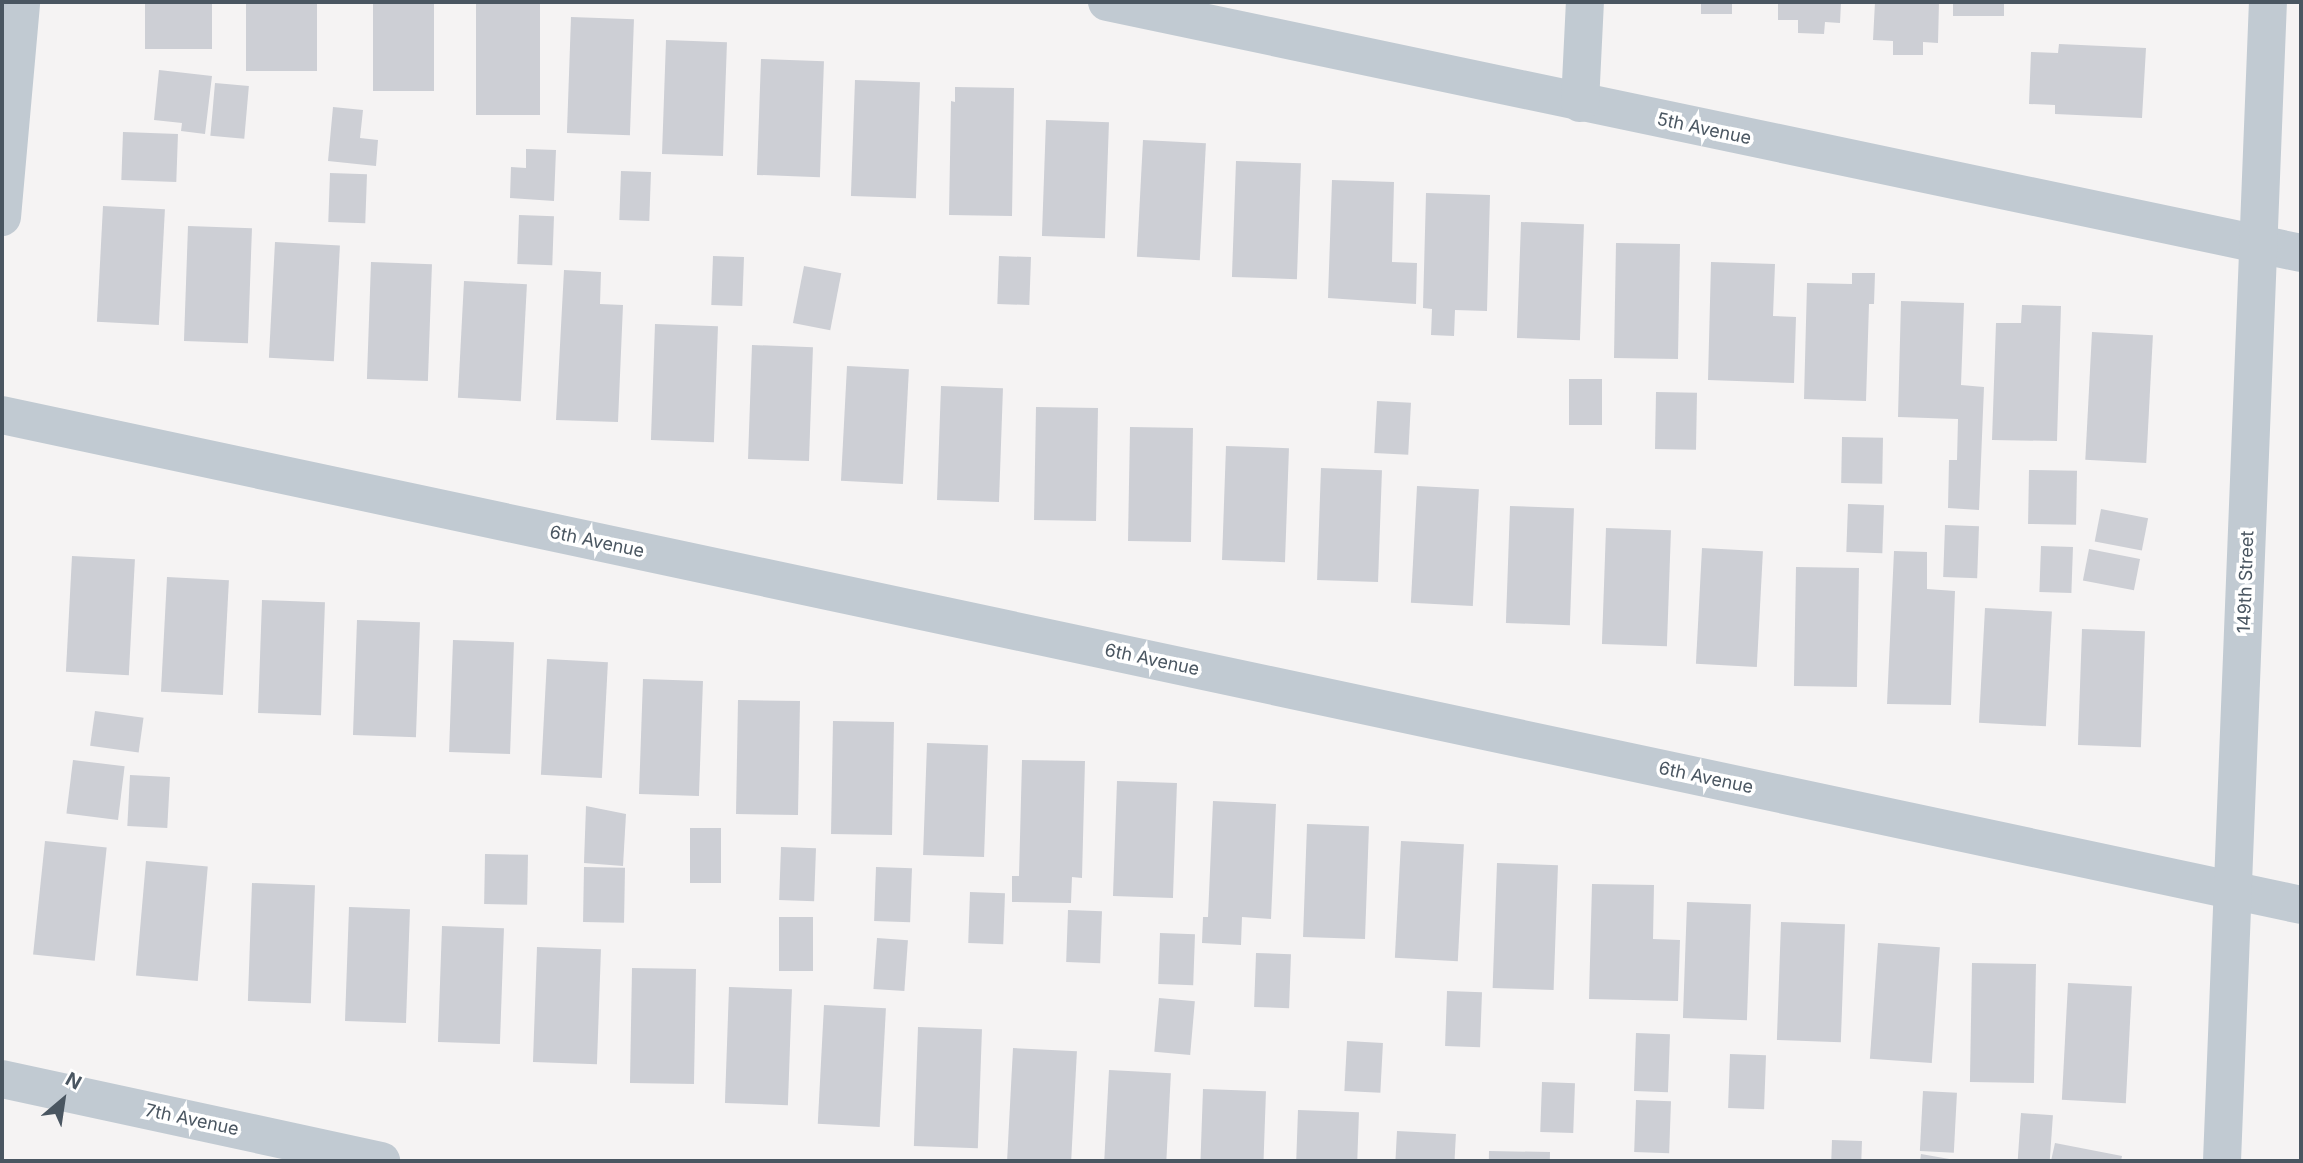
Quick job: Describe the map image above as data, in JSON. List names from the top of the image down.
{
  "streets": {
    "street": [
      "5th Avenue",
      "6th Avenue",
      "149th Street",
      "7th Avenue"
    ]
  },
  "crossings": [
    ["5th Avenue", "149th Street"],
    ["6th Avenue", "149th Street"]
  ],
  "north": "top right"
}
